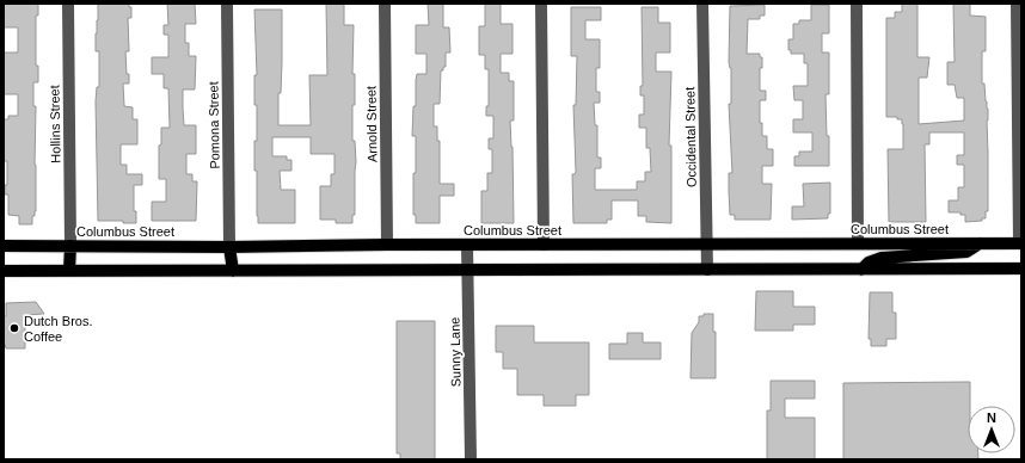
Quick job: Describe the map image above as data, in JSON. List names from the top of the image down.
{
  "streets": {
    "main road": ["Columbus Street"],
    "street": [
      "Hollins Street",
      "Arnold Street",
      "Pomona Street",
      "Occidental Street",
      "Sunny Lane"
    ]
  },
  "crossings": [
    ["Hollins Street", "Columbus Street"],
    ["Arnold Street", "Columbus Street"],
    ["Pomona Street", "Columbus Street"],
    ["Occidental Street", "Columbus Street"],
    ["Columbus Street", "Sunny Lane"]
  ],
  "places": ["Dutch Bros. Coffee"],
  "north": "top"
}
